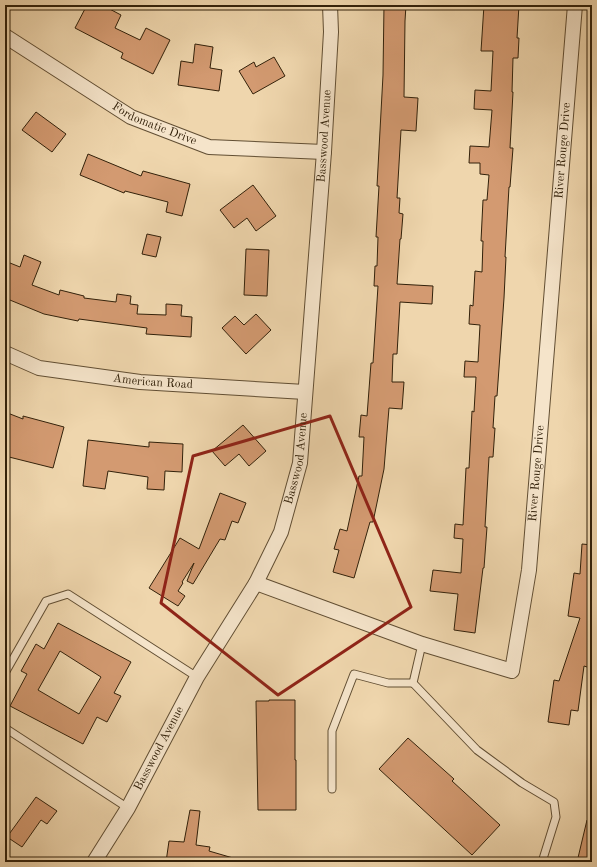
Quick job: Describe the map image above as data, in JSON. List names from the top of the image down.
{
  "streets": {
    "street": [
      "Fordomatic Drive",
      "Basswood Avenue",
      "River Rouge Drive",
      "American Road"
    ]
  },
  "crossings": [
    ["Fordomatic Drive", "Basswood Avenue"],
    ["Basswood Avenue", "River Rouge Drive"],
    ["Basswood Avenue", "American Road"]
  ]
}
